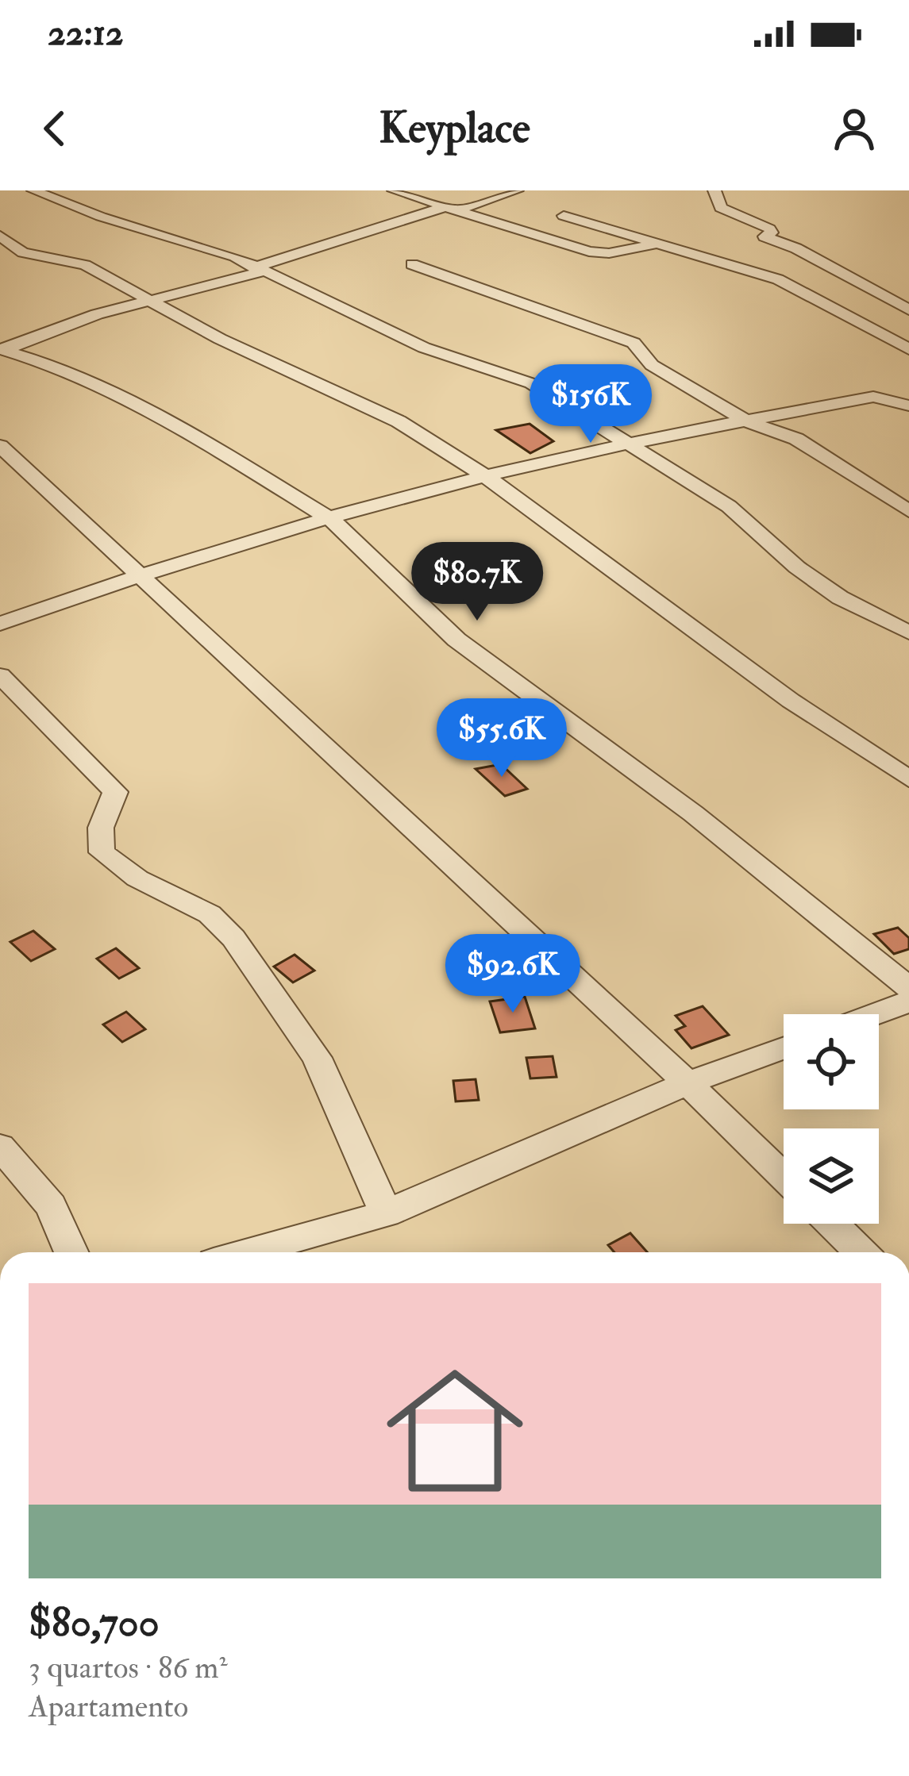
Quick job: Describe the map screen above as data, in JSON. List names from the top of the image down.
{
  "page": {
    "status": "22:12",
    "header": "Keyplace",
    "price": [
      "$156K",
      "$80.7K",
      "$55.6K",
      "$92.6K"
    ],
    "list": [
      {
        "name": "$80,700",
        "note": "3 quartos · 86 m² · Apartamento"
      }
    ]
  }
}
